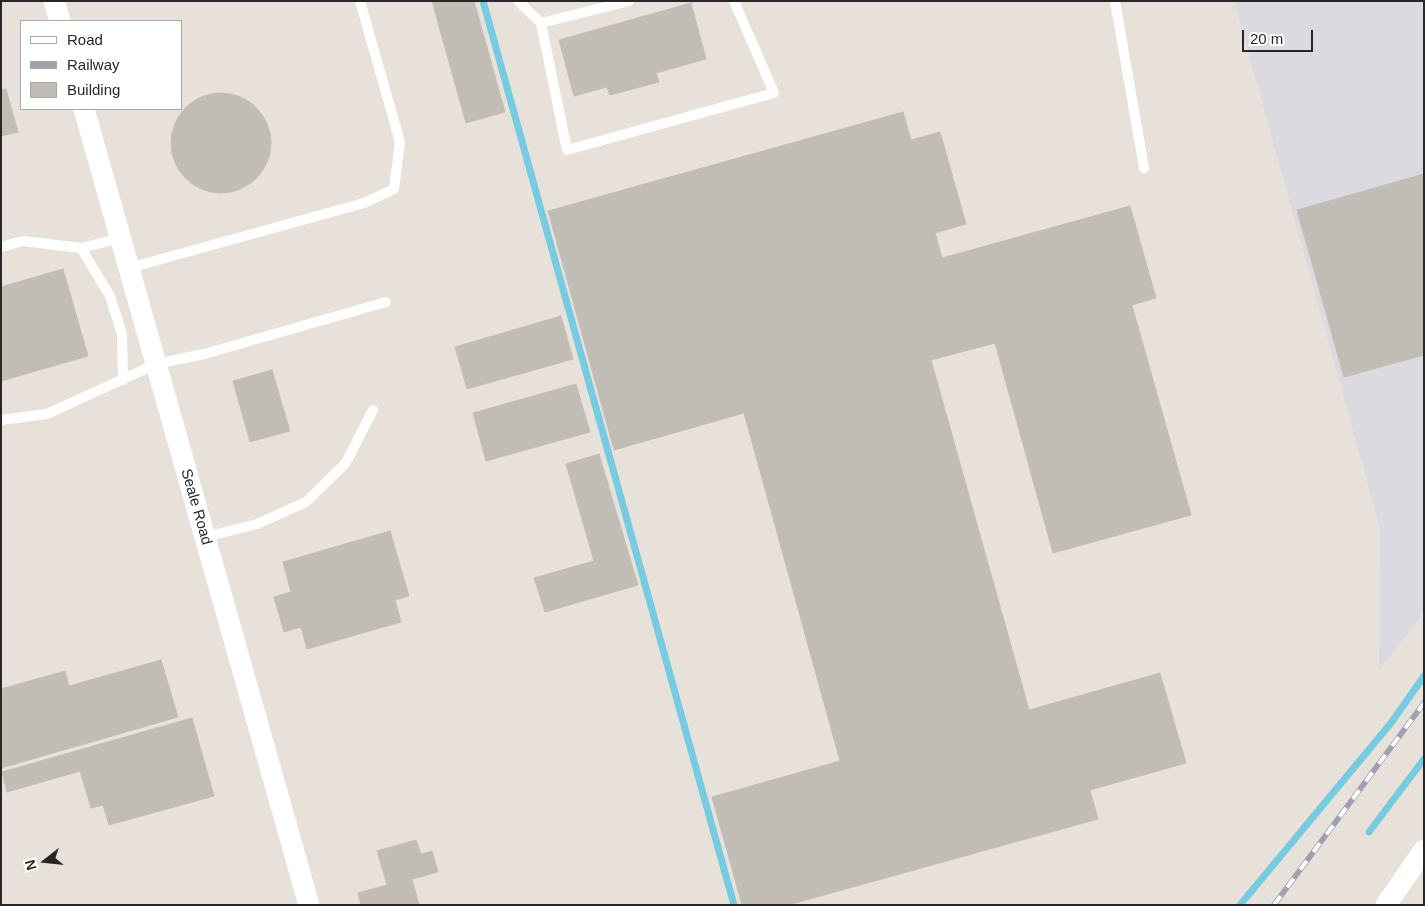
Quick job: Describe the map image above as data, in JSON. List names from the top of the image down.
{
  "streets": {
    "street": ["Seale Road"]
  },
  "legend": ["Road", "Railway", "Building"],
  "scale_bar": "20 m",
  "north": "left"
}
